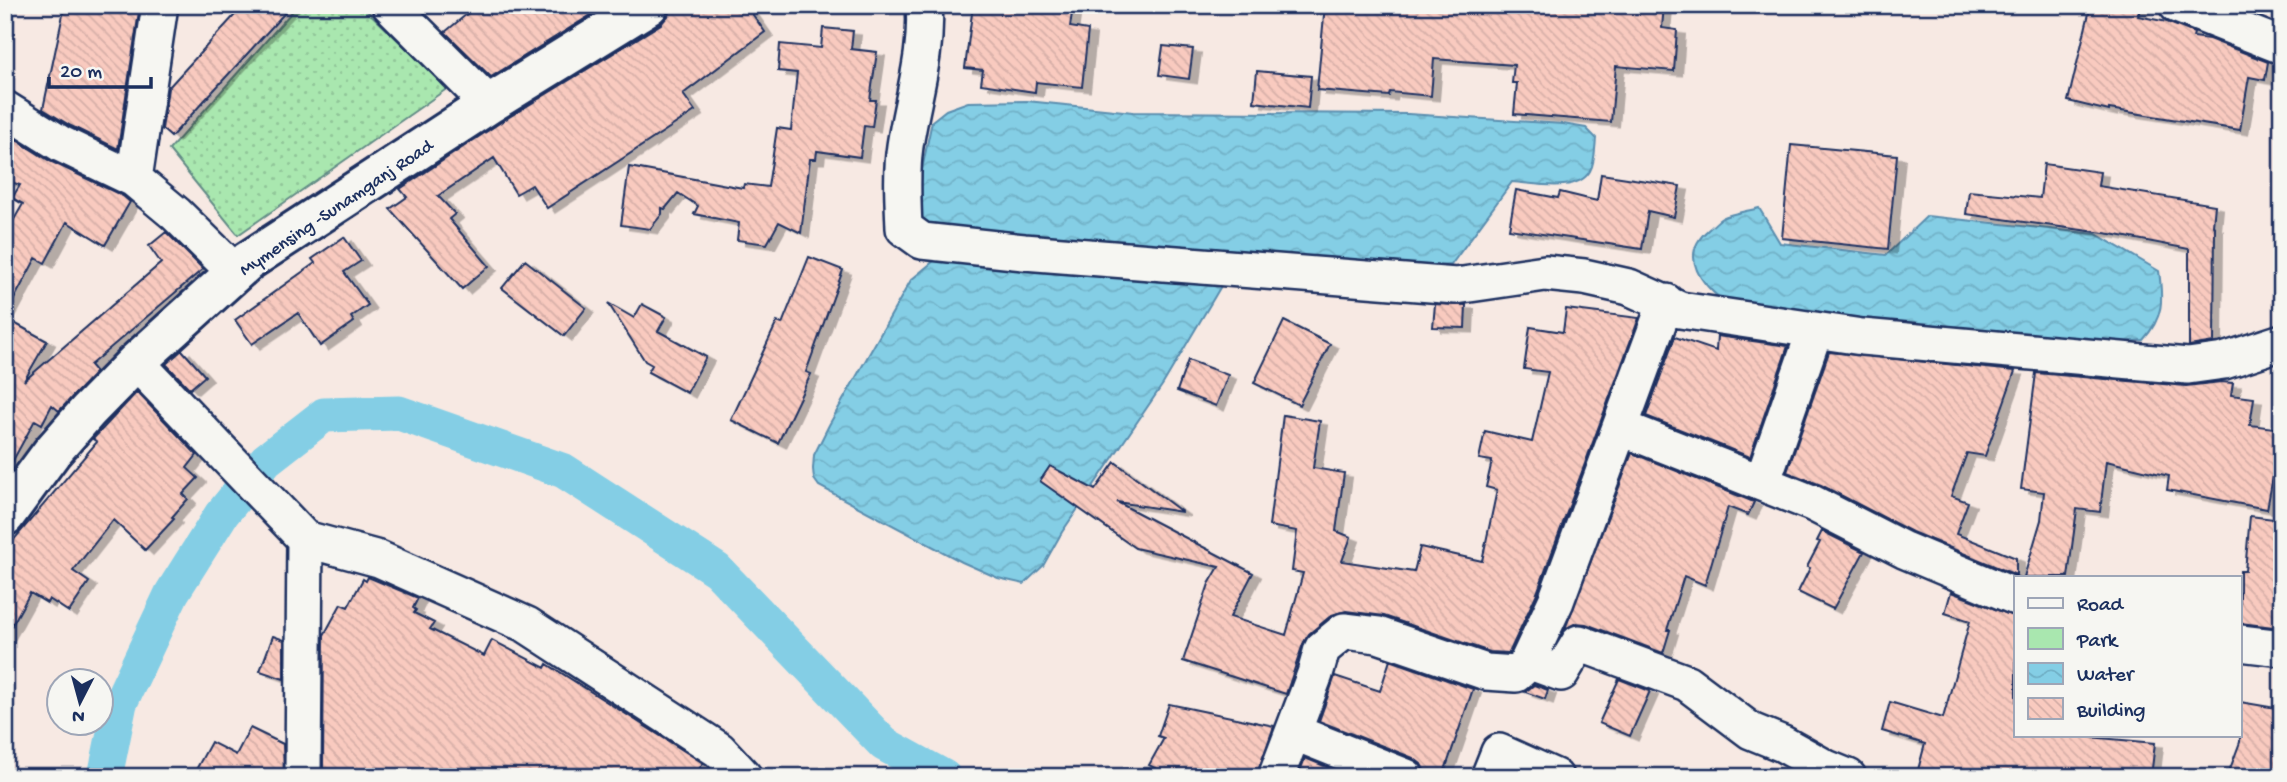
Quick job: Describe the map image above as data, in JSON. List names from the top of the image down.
{
  "streets": {
    "main road": ["Mymensing -Sunamganj Road"]
  },
  "legend": [
    "Road",
    "Park",
    "Water",
    "Building"
  ],
  "scale_bar": "20 m",
  "north": "bottom"
}
